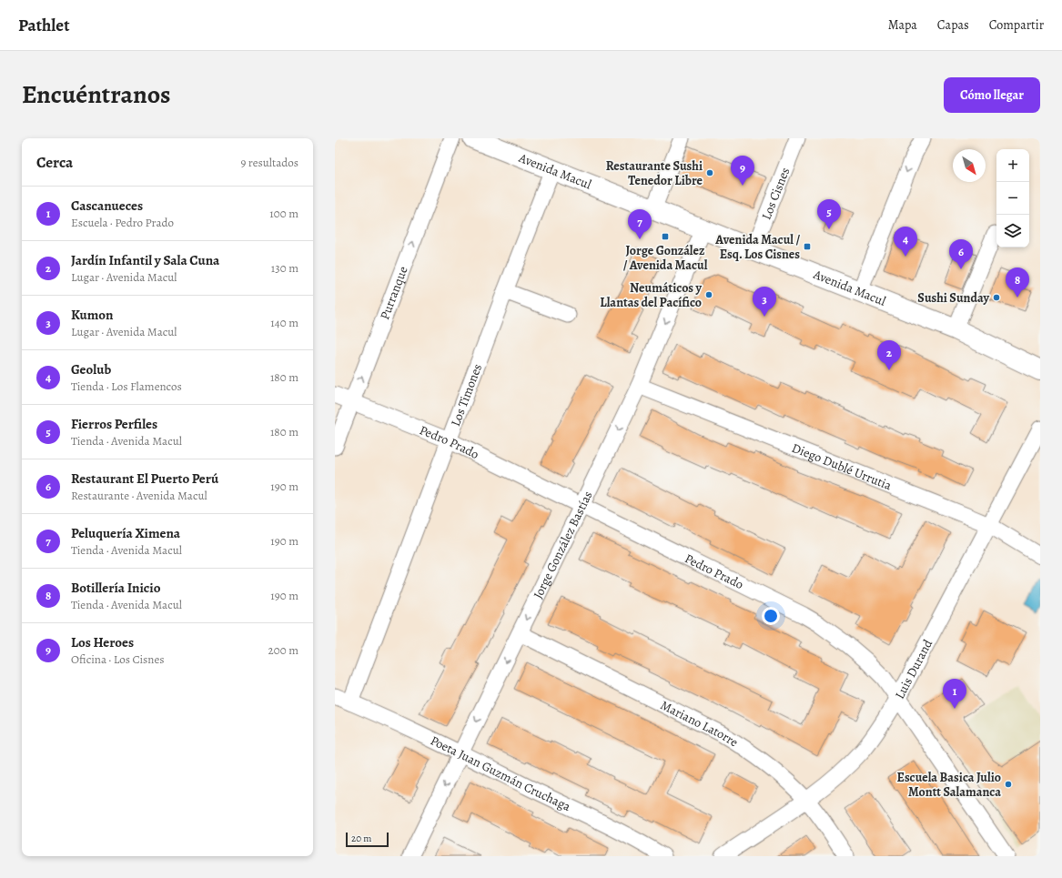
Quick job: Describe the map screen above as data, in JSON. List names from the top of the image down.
{
  "streets": {
    "main road": ["Avenida Macul"],
    "street": [
      "Los Cisnes",
      "Purranque",
      "Los Timones",
      "Pedro Prado",
      "Diego Dublé Urrutia",
      "Jorge González Bastías",
      "Luis Durand",
      "Mariano Latorre",
      "Poeta Juan Guzmán Cruchaga"
    ]
  },
  "crossings": [
    ["Avenida Macul", "Los Cisnes"],
    ["Avenida Macul", "Los Timones"],
    ["Avenida Macul", "Jorge González Bastías"],
    ["Purranque", "Pedro Prado"],
    ["Los Timones", "Pedro Prado"],
    ["Los Timones", "Poeta Juan Guzmán Cruchaga"],
    ["Pedro Prado", "Jorge González Bastías"],
    ["Pedro Prado", "Luis Durand"],
    ["Diego Dublé Urrutia", "Jorge González Bastías"],
    ["Diego Dublé Urrutia", "Luis Durand"],
    ["Jorge González Bastías", "Mariano Latorre"],
    ["Jorge González Bastías", "Poeta Juan Guzmán Cruchaga"],
    ["Luis Durand", "Mariano Latorre"]
  ],
  "one_way": ["Purranque", "Jorge González Bastías"],
  "places": {
    "other": [
      "Restaurante Sushi Tenedor Libre",
      "Neumáticos y Llantas del Pacífico",
      "Sushi Sunday",
      "Escuela Basica Julio Montt Salamanca"
    ],
    "transit": ["Jorge González / Avenida Macul", "Avenida Macul / Esq. Los Cisnes"]
  },
  "scale_bar": "20 m",
  "north": "bottom right",
  "page": {
    "header": "Pathlet",
    "nav": ["Mapa", "Capas", "Compartir"],
    "title": "Encuéntranos",
    "buttons": "Cómo llegar",
    "heading": ["Cerca", "9 resultados"],
    "map_buttons": ["+", "−"],
    "pins": [
      "9",
      "5",
      "7",
      "4",
      "6",
      "8",
      "3",
      "2",
      "1"
    ],
    "list": [
      {
        "mark": "1",
        "name": "Cascanueces",
        "note": "Escuela · Pedro Prado",
        "value": "100 m"
      },
      {
        "mark": "2",
        "name": "Jardín Infantil y Sala Cuna",
        "note": "Lugar · Avenida Macul",
        "value": "130 m"
      },
      {
        "mark": "3",
        "name": "Kumon",
        "note": "Lugar · Avenida Macul",
        "value": "140 m"
      },
      {
        "mark": "4",
        "name": "Geolub",
        "note": "Tienda · Los Flamencos",
        "value": "180 m"
      },
      {
        "mark": "5",
        "name": "Fierros Perfiles",
        "note": "Tienda · Avenida Macul",
        "value": "180 m"
      },
      {
        "mark": "6",
        "name": "Restaurant El Puerto Perú",
        "note": "Restaurante · Avenida Macul",
        "value": "190 m"
      },
      {
        "mark": "7",
        "name": "Peluquería Ximena",
        "note": "Tienda · Avenida Macul",
        "value": "190 m"
      },
      {
        "mark": "8",
        "name": "Botillería Inicio",
        "note": "Tienda · Avenida Macul",
        "value": "190 m"
      },
      {
        "mark": "9",
        "name": "Los Heroes",
        "note": "Oficina · Los Cisnes",
        "value": "200 m"
      }
    ],
    "scale": "20 m"
  }
}
